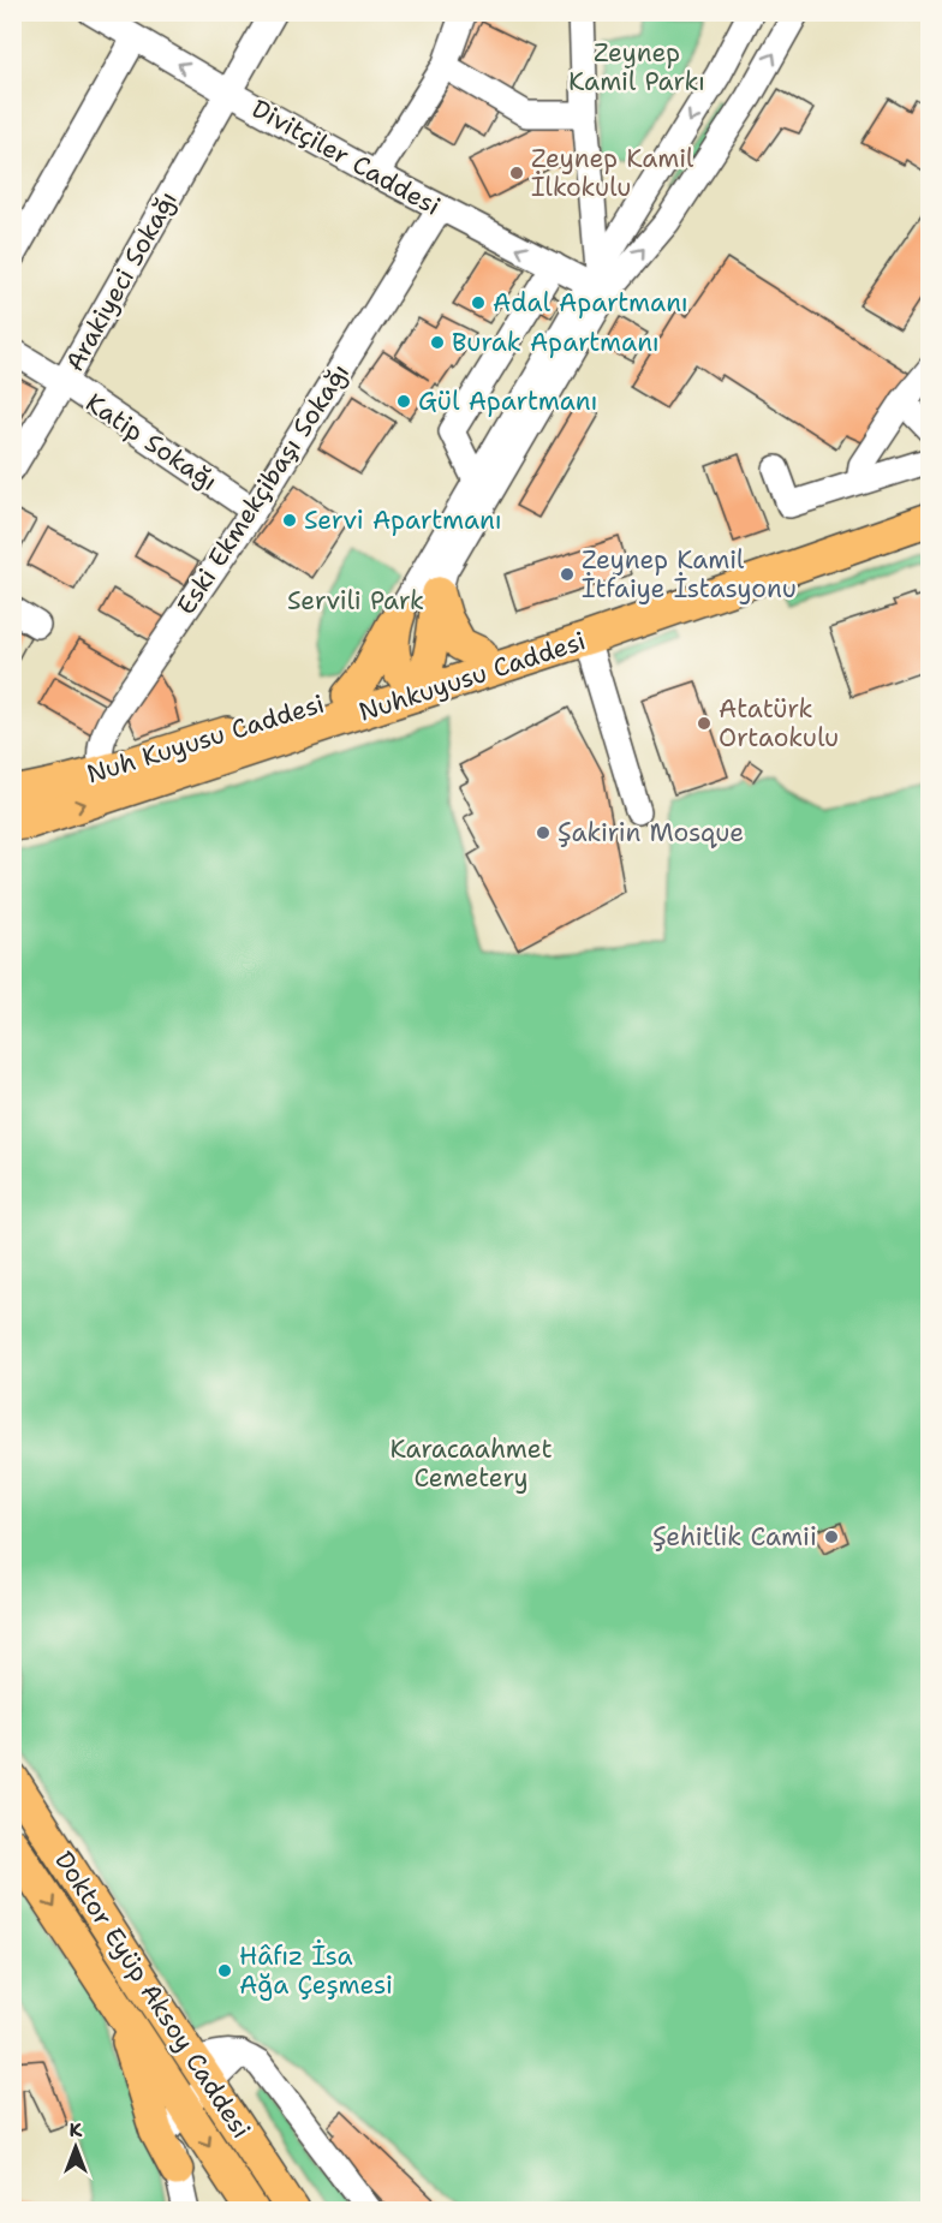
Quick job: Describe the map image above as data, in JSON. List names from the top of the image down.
{
  "streets": {
    "main road": ["Nuhkuyusu Caddesi", "Nuh Kuyusu Caddesi", "Doktor Eyüp Aksoy Caddesi"],
    "street": [
      "Divitçiler Caddesi",
      "Arakiyeci Sokağı",
      "Katip Sokağı",
      "Eski Ekmekçibaşı Sokağı"
    ]
  },
  "crossings": [
    ["Divitçiler Caddesi", "Arakiyeci Sokağı"],
    ["Divitçiler Caddesi", "Eski Ekmekçibaşı Sokağı"],
    ["Arakiyeci Sokağı", "Katip Sokağı"],
    ["Katip Sokağı", "Eski Ekmekçibaşı Sokağı"],
    ["Eski Ekmekçibaşı Sokağı", "Nuh Kuyusu Caddesi"],
    ["Nuhkuyusu Caddesi", "Nuh Kuyusu Caddesi"]
  ],
  "one_way": ["Nuhkuyusu Caddesi"],
  "parks": ["Zeynep Kamil Parkı", "Servili Park", "Karacaahmet Cemetery"],
  "places": [
    "Zeynep Kamil İlkokulu",
    "Adal Apartmanı",
    "Burak Apartmanı",
    "Gül Apartmanı",
    "Servi Apartmanı",
    "Zeynep Kamil İtfaiye İstasyonu",
    "Atatürk Ortaokulu",
    "Şakirin Mosque",
    "Şehitlik Camii",
    "Hâfız İsa Ağa Çeşmesi"
  ],
  "north": "top"
}
